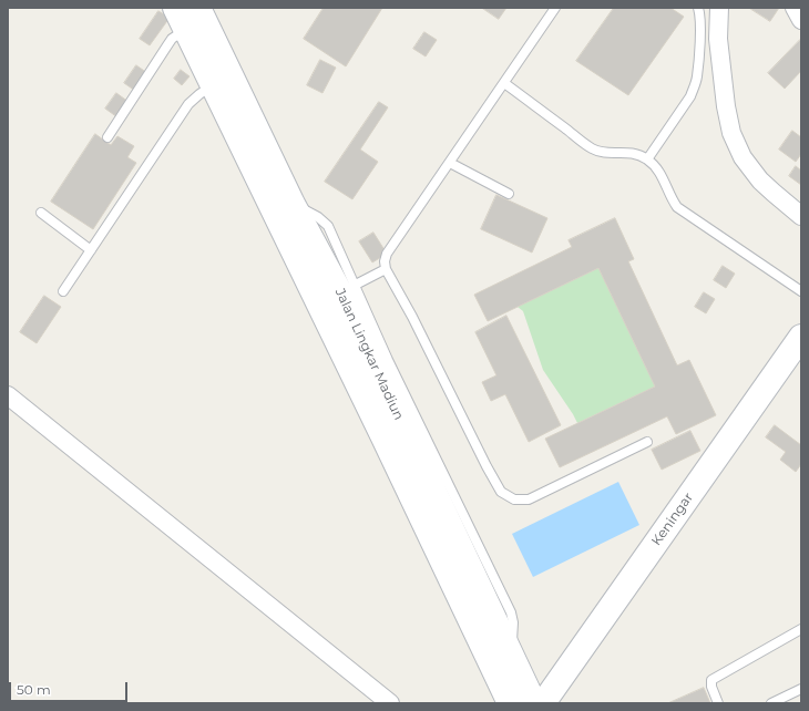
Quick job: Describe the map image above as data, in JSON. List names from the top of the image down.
{
  "streets": {
    "main road": ["Jalan Lingkar Madiun", "Keningar"]
  },
  "scale_bar": "50 m"
}
